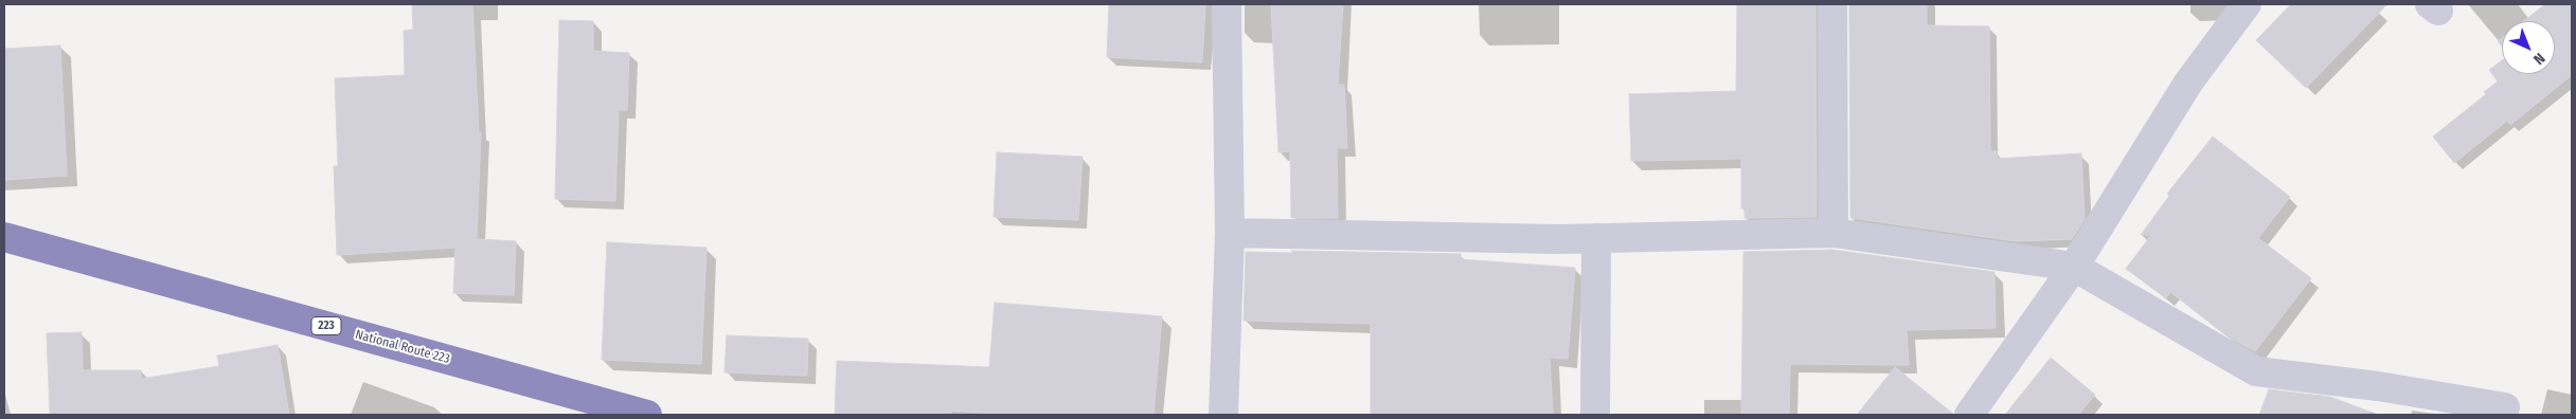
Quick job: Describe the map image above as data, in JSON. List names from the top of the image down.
{
  "streets": {
    "highway": ["223", "National Route 223"]
  },
  "north": "bottom right"
}
